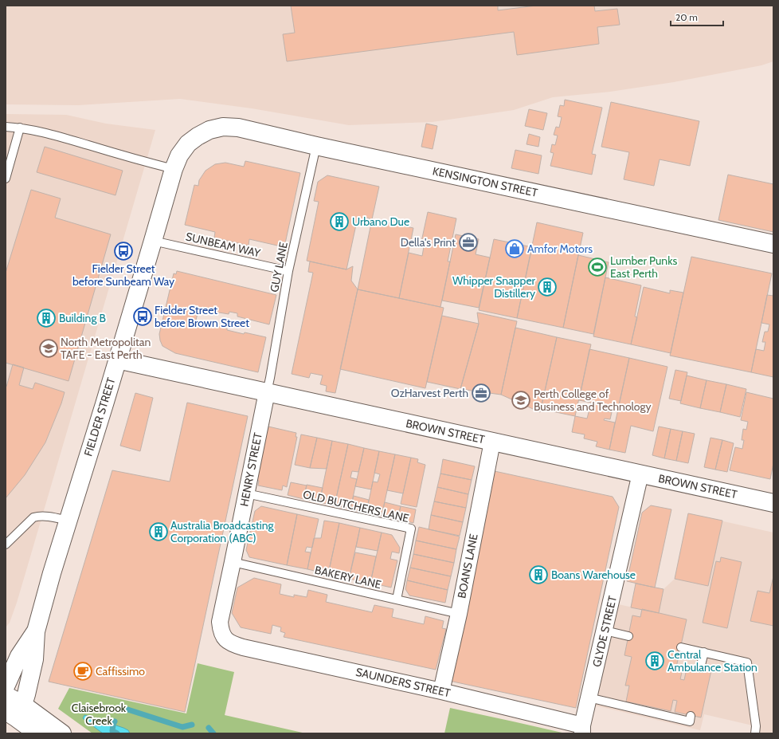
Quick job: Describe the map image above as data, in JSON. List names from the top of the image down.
{
  "streets": {
    "street": [
      "KENSINGTON STREET",
      "FIELDER STREET",
      "BROWN STREET",
      "HENRY STREET",
      "BOANS LANE",
      "GLYDE STREET",
      "SAUNDERS STREET"
    ],
    "lane": [
      "SUNBEAM WAY",
      "GUY LANE",
      "OLD BUTCHERS LANE",
      "BAKERY LANE"
    ]
  },
  "crossings": [
    ["KENSINGTON STREET", "GUY LANE"],
    ["KENSINGTON STREET", "FIELDER STREET"],
    ["SUNBEAM WAY", "GUY LANE"],
    ["SUNBEAM WAY", "FIELDER STREET"],
    ["GUY LANE", "BROWN STREET"],
    ["GUY LANE", "HENRY STREET"],
    ["FIELDER STREET", "BROWN STREET"],
    ["BROWN STREET", "HENRY STREET"],
    ["BROWN STREET", "BOANS LANE"],
    ["BROWN STREET", "GLYDE STREET"],
    ["HENRY STREET", "OLD BUTCHERS LANE"],
    ["HENRY STREET", "BAKERY LANE"],
    ["HENRY STREET", "SAUNDERS STREET"],
    ["OLD BUTCHERS LANE", "BAKERY LANE"],
    ["BOANS LANE", "BAKERY LANE"],
    ["BOANS LANE", "SAUNDERS STREET"],
    ["GLYDE STREET", "SAUNDERS STREET"]
  ],
  "parks": ["Claisebrook Creek"],
  "places": {
    "building": [
      "Urbano Due",
      "Whipper Snapper Distillery",
      "Building B",
      "Australia Broadcasting Corporation (ABC)",
      "Boans Warehouse",
      "Central Ambulance Station"
    ],
    "office": ["Della's Print", "OzHarvest Perth"],
    "shop": ["Amfor Motors"],
    "bus stop": ["Fielder Street before Sunbeam Way", "Fielder Street before Brown Street"],
    "sports": ["Lumber Punks East Perth"],
    "school or university": ["North Metropolitan TAFE - East Perth", "Perth College of Business and Technology"],
    "cafe": ["Caffissimo"]
  },
  "scale_bar": "20 m"
}
